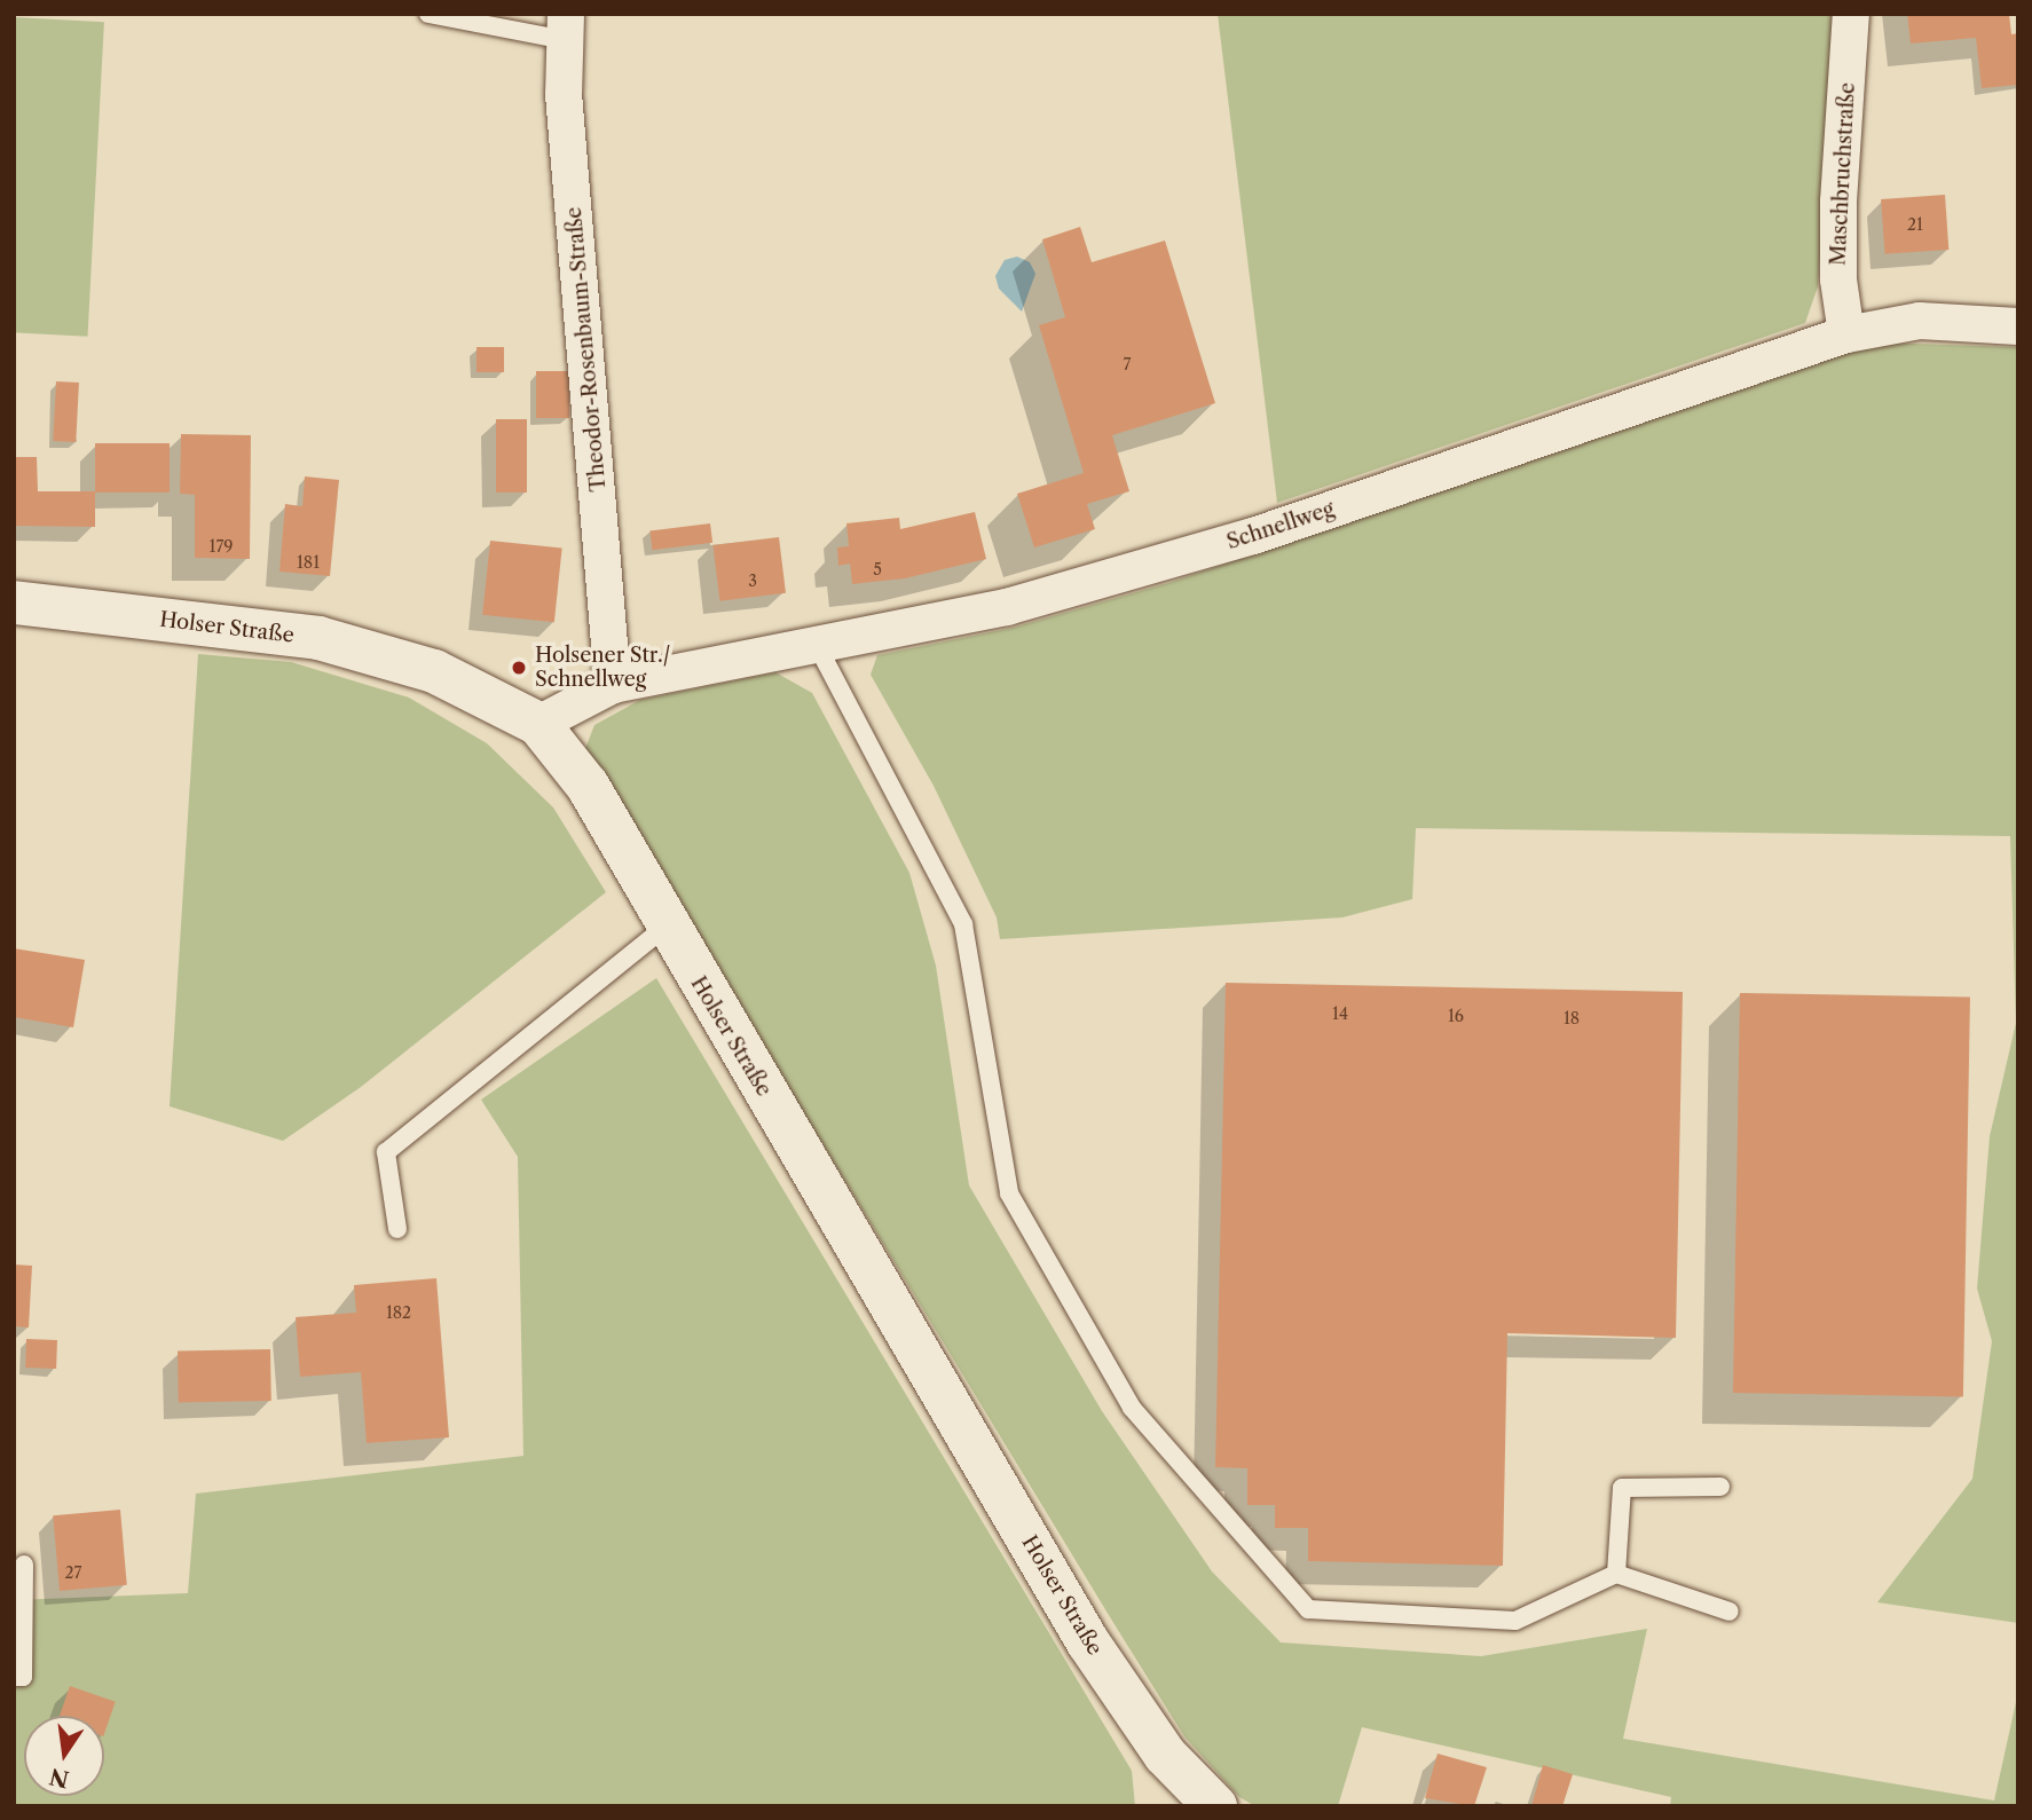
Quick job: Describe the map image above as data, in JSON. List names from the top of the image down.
{
  "streets": {
    "main road": ["Holser Straße"],
    "street": ["Maschbruchstraße", "Theodor-Rosenbaum-Straße", "Schnellweg"]
  },
  "crossings": [
    ["Maschbruchstraße", "Schnellweg"],
    ["Theodor-Rosenbaum-Straße", "Schnellweg"],
    ["Schnellweg", "Holser Straße"]
  ],
  "places": ["Holsener Str./ Schnellweg"],
  "house_numbers": [
    "21",
    "7",
    "179",
    "181",
    "5",
    "3",
    "14",
    "16",
    "18",
    "182",
    "27"
  ],
  "north": "bottom"
}
